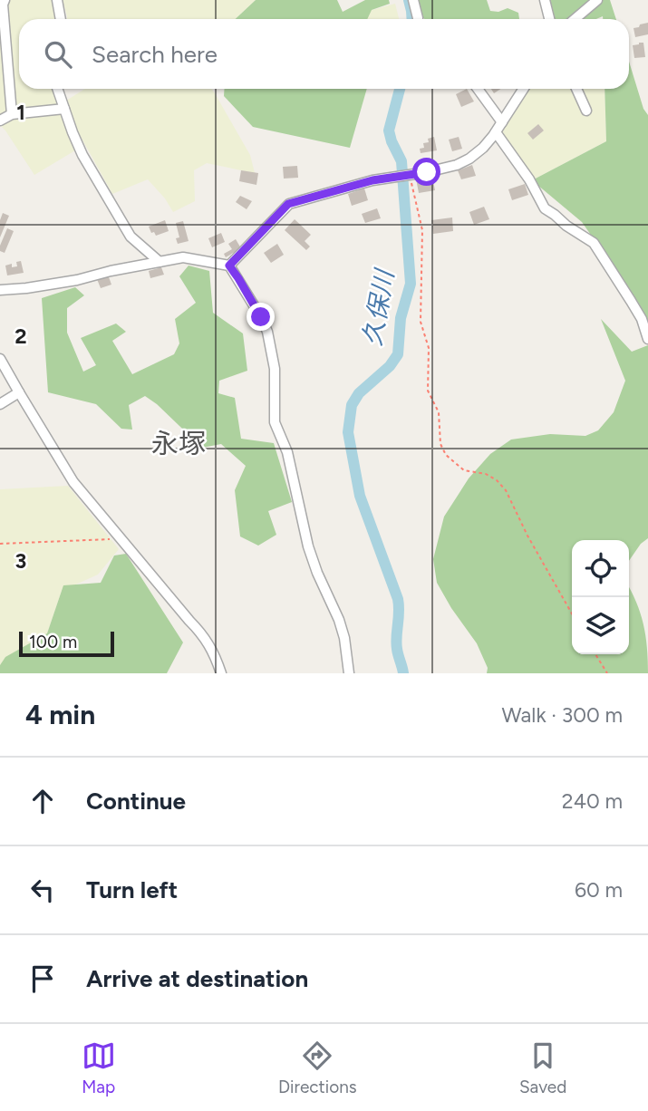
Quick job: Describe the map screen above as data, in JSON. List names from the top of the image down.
{
  "districts": ["永塚"],
  "water": ["久保川"],
  "scale_bar": "100 m",
  "page": {
    "search": "Search here",
    "scale": "100 m",
    "heading": ["4 min", "Walk · 300 m"],
    "list": [
      ["Continue", "240 m"],
      ["Turn left", "60 m"],
      "Arrive at destination"
    ],
    "nav": ["Map", "Directions", "Saved"]
  },
  "grid": {
    "rows": ["1", "2", "3"]
  }
}
